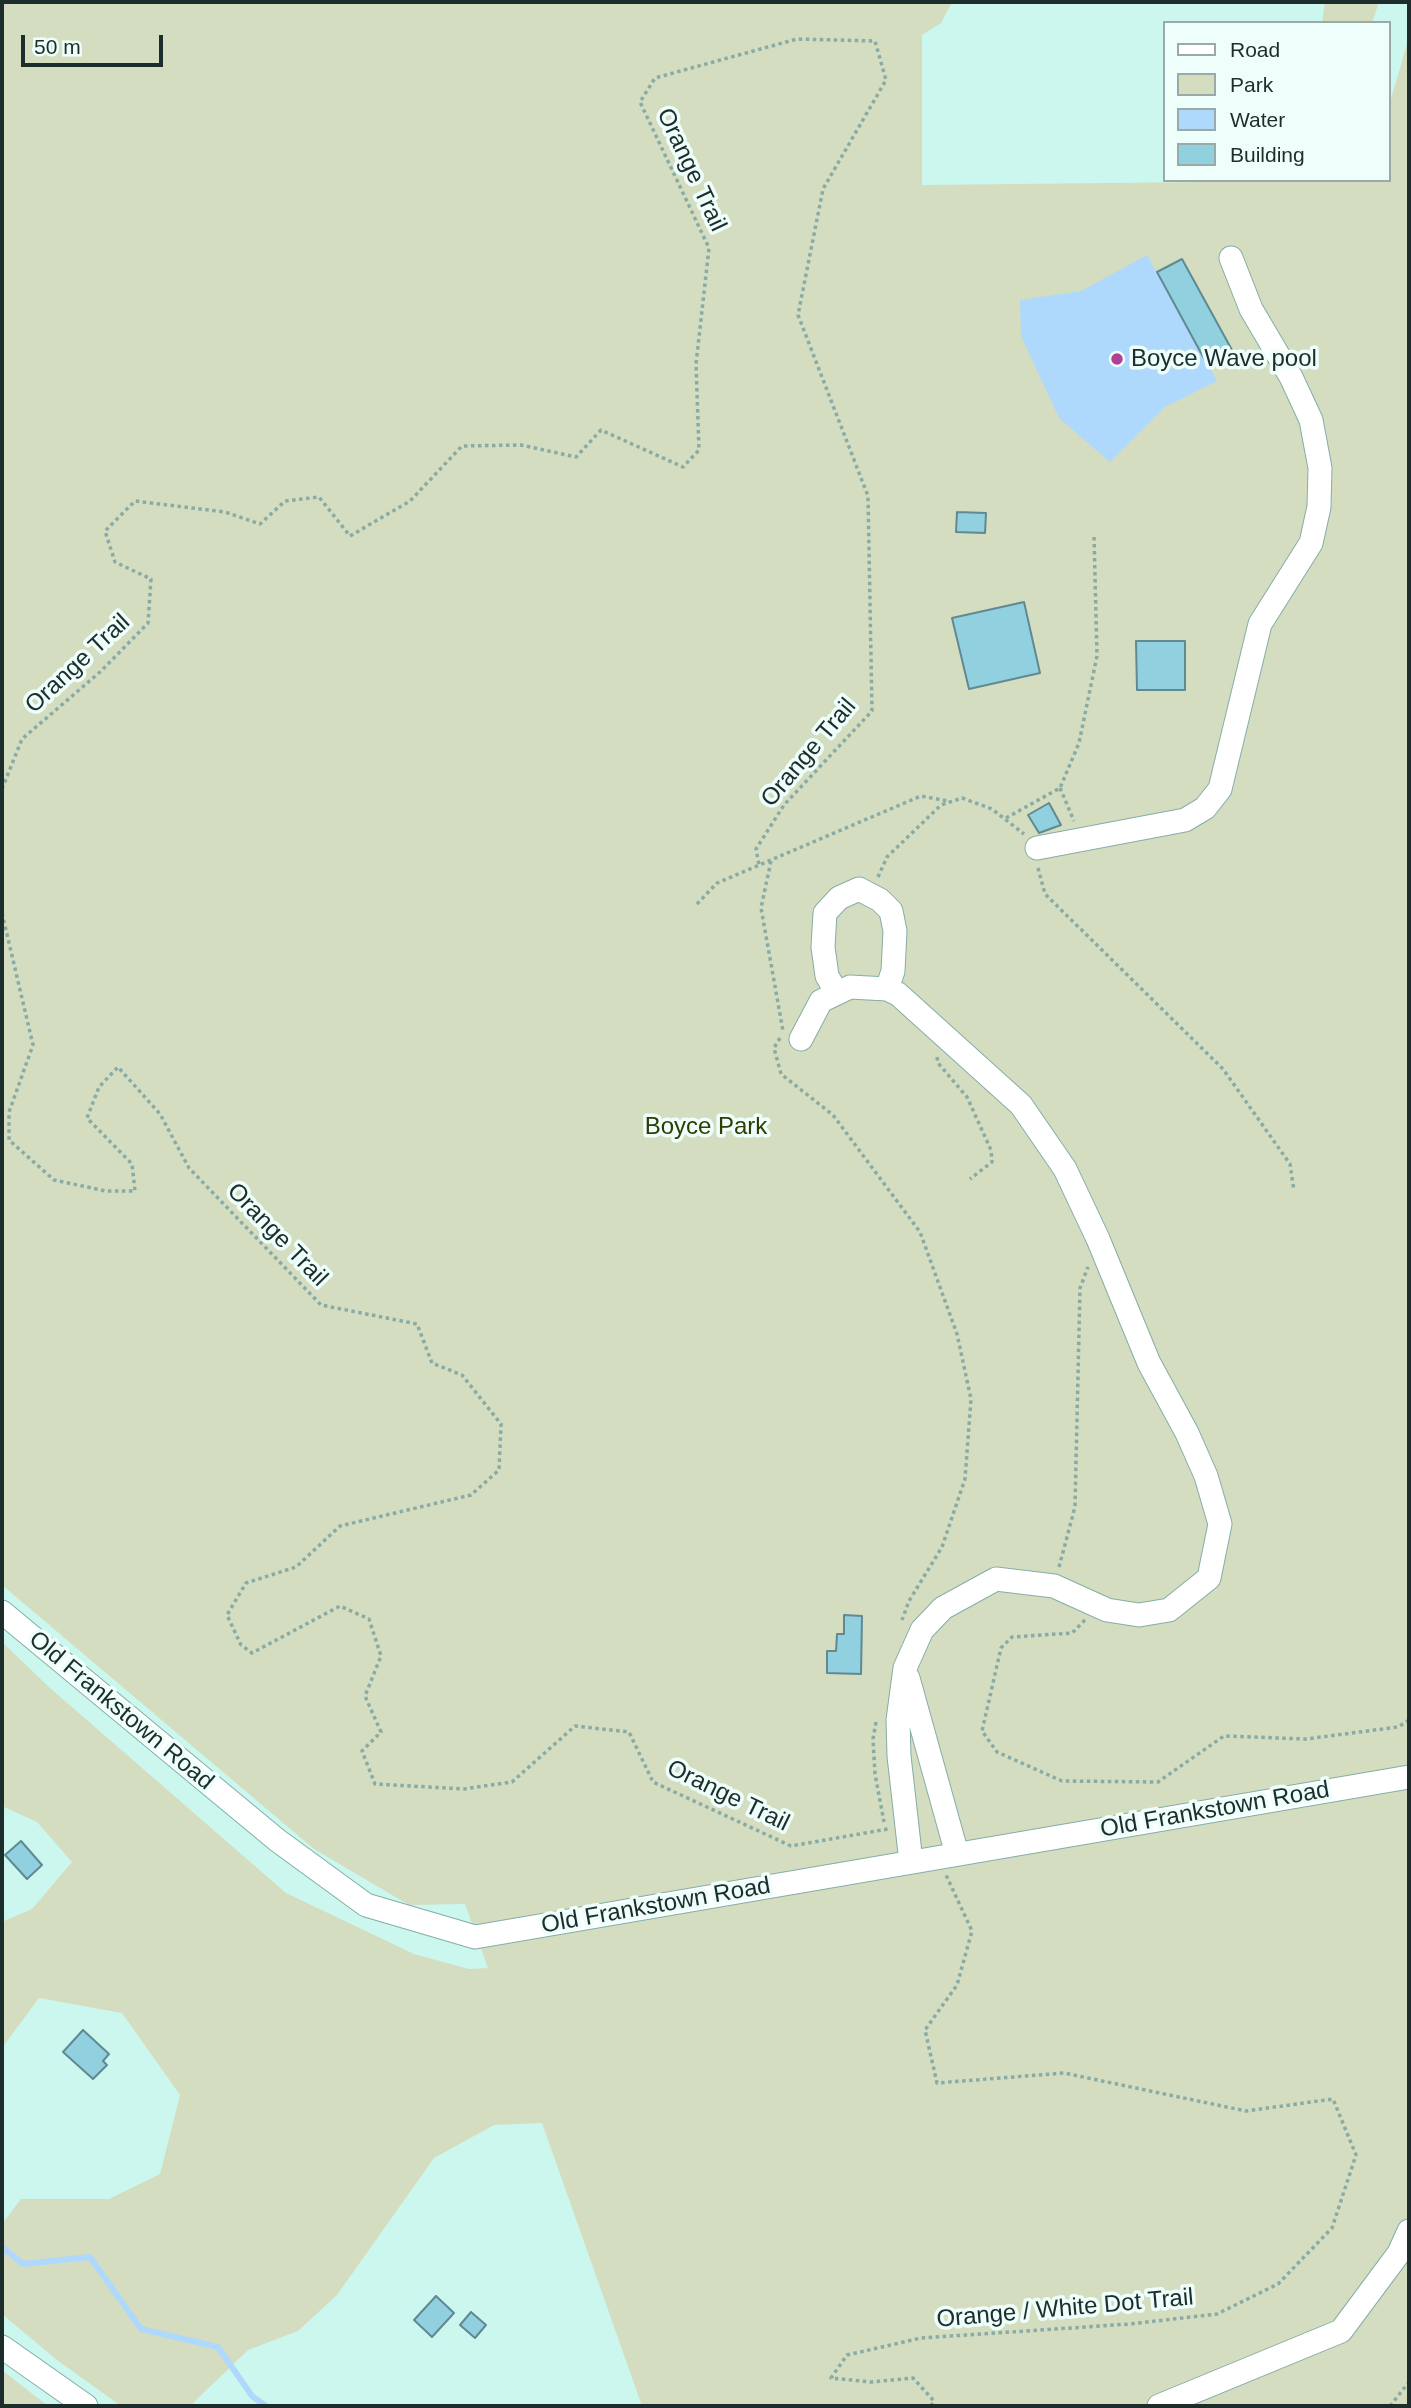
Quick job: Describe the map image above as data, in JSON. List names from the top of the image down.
{
  "streets": {
    "street": ["Old Frankstown Road"],
    "path": ["Orange Trail", "Orange / White Dot Trail"]
  },
  "crossings": [
    ["Old Frankstown Road", "Orange / White Dot Trail"]
  ],
  "parks": ["Boyce Park"],
  "places": ["Boyce Wave pool"],
  "legend": [
    "Road",
    "Park",
    "Water",
    "Building"
  ],
  "scale_bar": "50 m"
}
